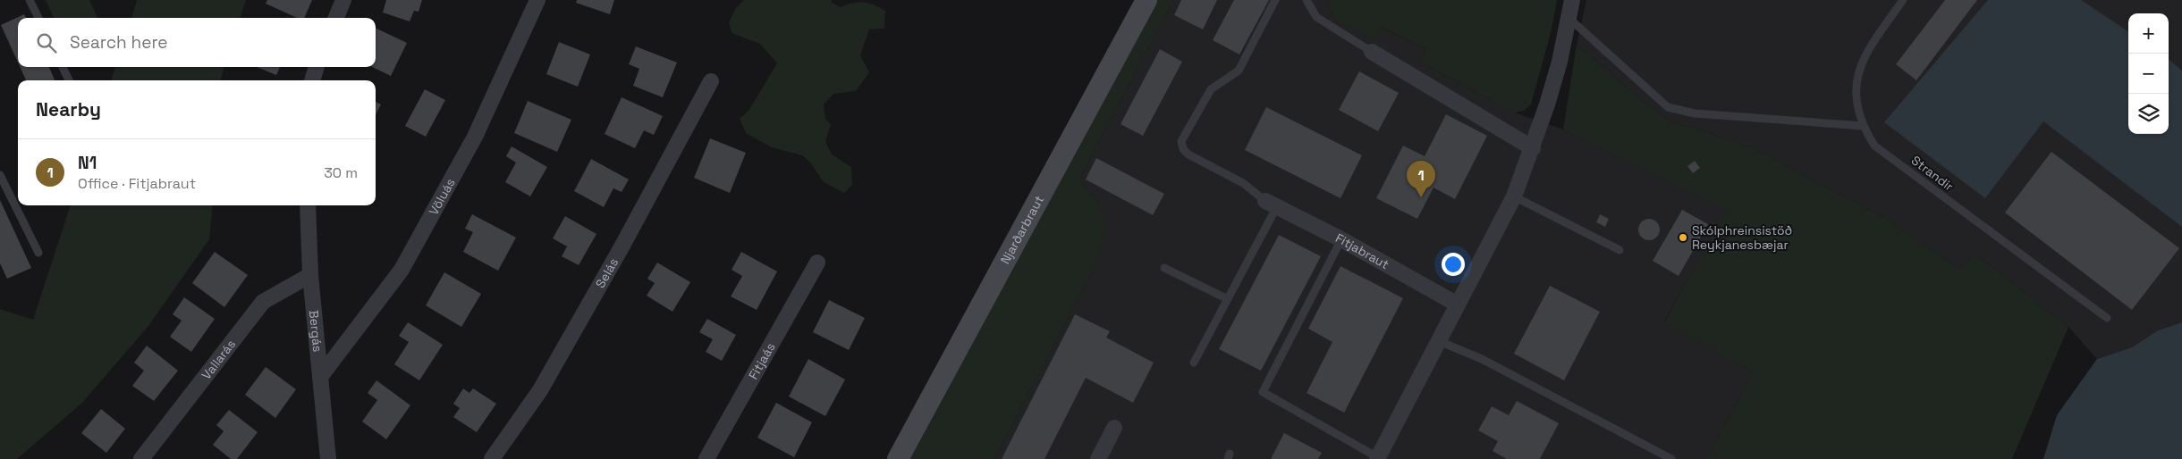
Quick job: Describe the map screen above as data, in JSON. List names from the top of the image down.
{
  "streets": {
    "main road": ["Njarðarbraut"],
    "street": [
      "Völuás",
      "Fitjabraut",
      "Selás",
      "Bergás",
      "Vallarás",
      "Fitjaás"
    ],
    "lane": ["Strandir"]
  },
  "crossings": [
    ["Völuás", "Bergás"],
    ["Bergás", "Vallarás"]
  ],
  "places": ["Skólphreinsistöð Reykjanesbæjar"],
  "page": {
    "map_buttons": ["+", "−"],
    "search": "Search here",
    "heading": "Nearby",
    "list": [
      {
        "mark": "1",
        "name": "N1",
        "note": "Office · Fitjabraut",
        "value": "30 m"
      }
    ],
    "pins": "1"
  }
}
